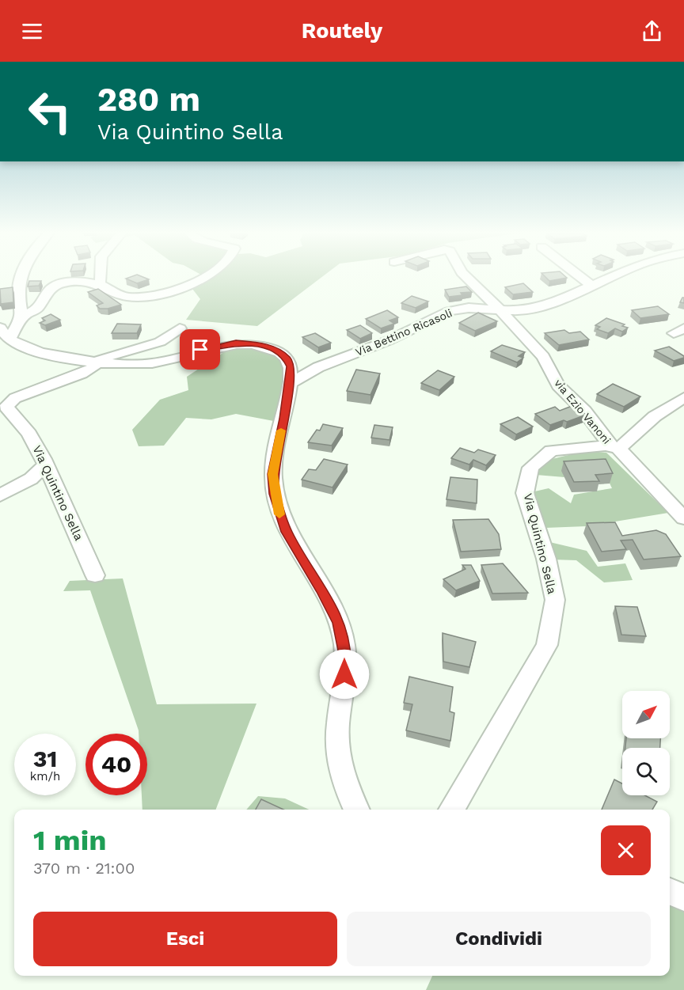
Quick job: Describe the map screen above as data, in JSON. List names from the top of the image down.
{
  "streets": {
    "street": ["Via Bettino Ricasoli", "via Ezio Vanoni", "Via Quintino Sella"]
  },
  "crossings": [
    ["Via Bettino Ricasoli", "via Ezio Vanoni"],
    ["via Ezio Vanoni", "Via Quintino Sella"]
  ],
  "north": "top right",
  "page": {
    "header": "Routely",
    "turn": ["280 m", "Via Quintino Sella"],
    "speed": "31 km/h",
    "limit": "40",
    "heading": ["1 min", "370 m · 21:00"],
    "buttons": ["Esci", "Condividi"]
  }
}
